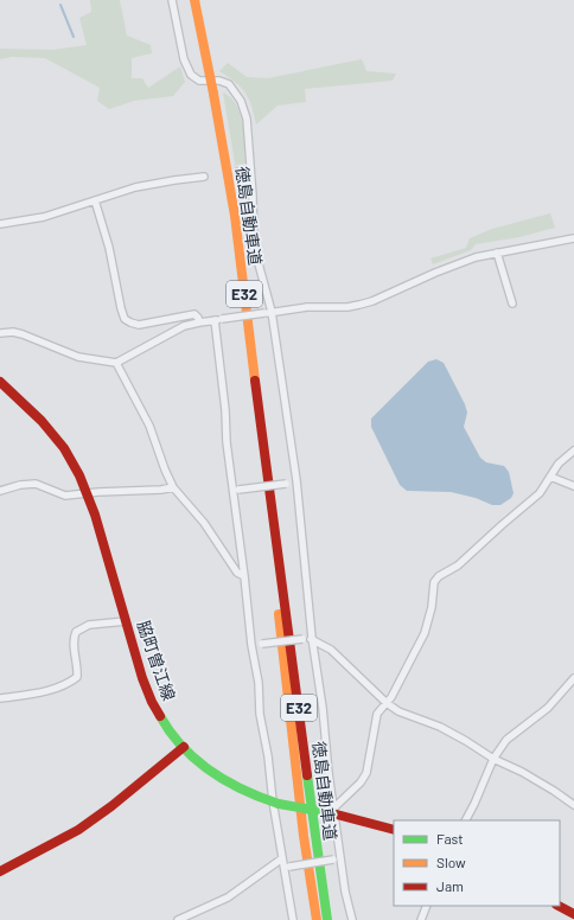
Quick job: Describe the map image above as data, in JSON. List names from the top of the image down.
{
  "streets": {
    "main road": ["徳島自動車道", "E32", "脇町曽江線"]
  },
  "legend": ["Fast", "Slow", "Jam"]
}
